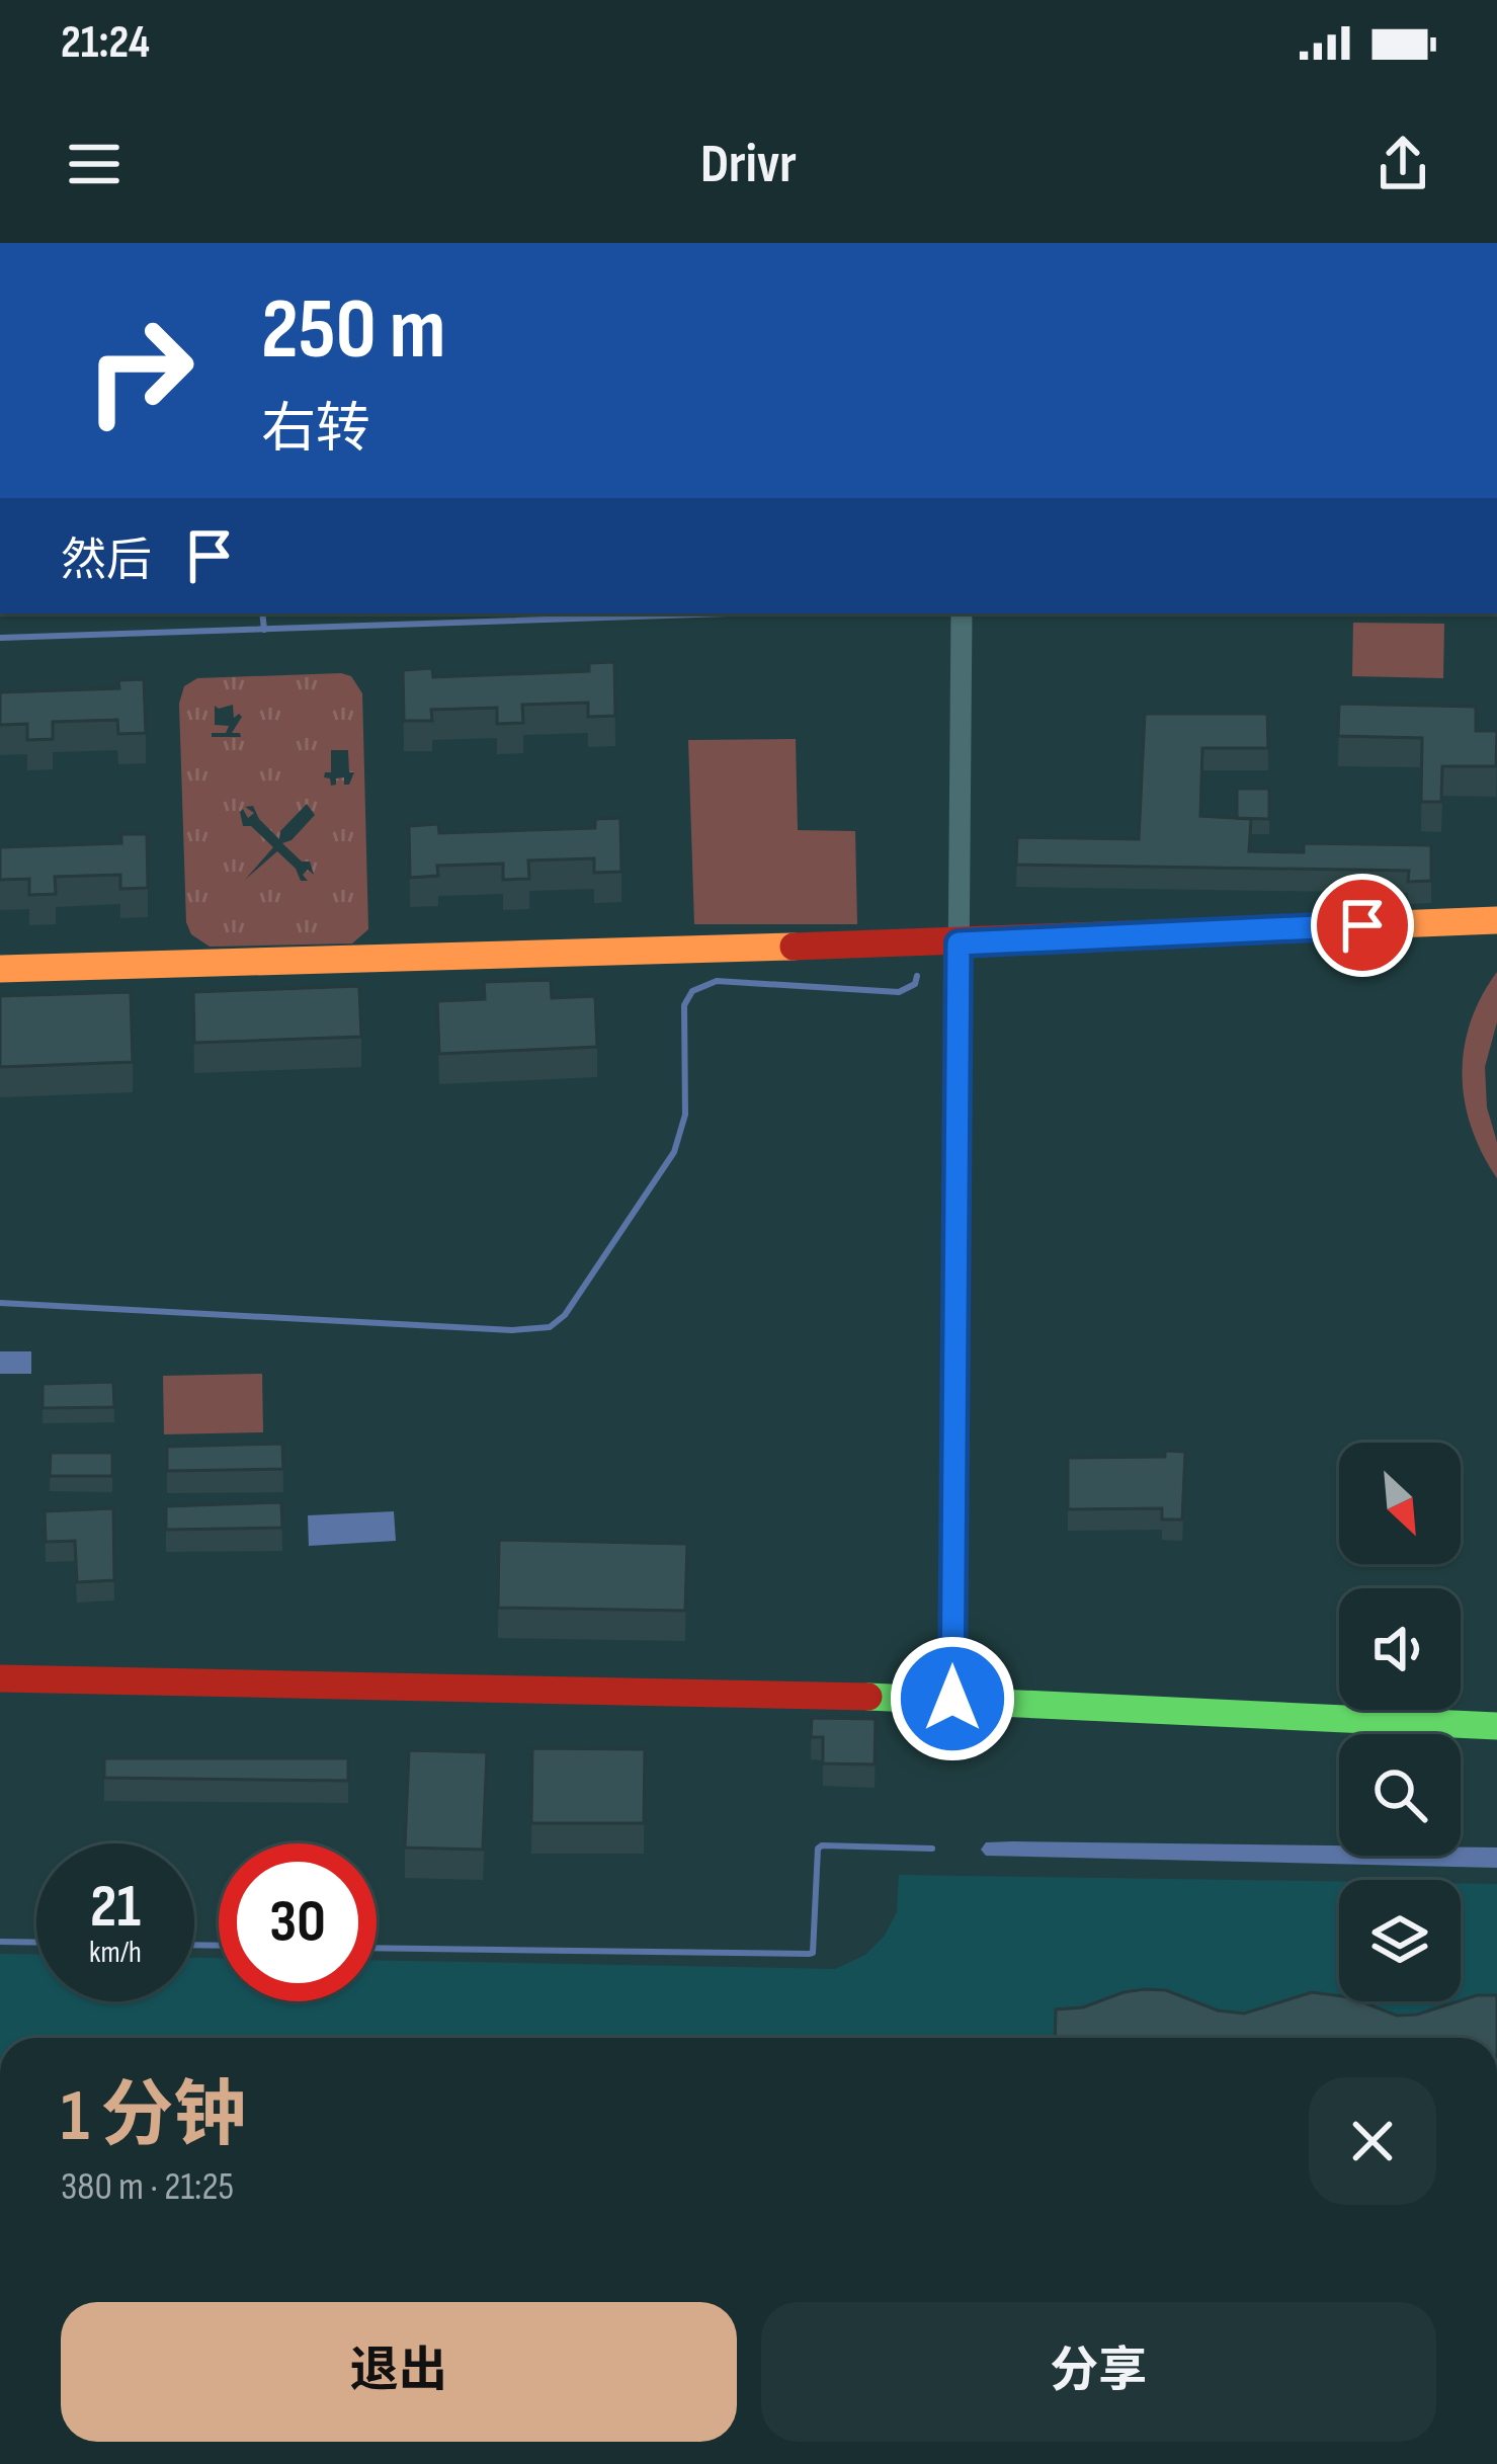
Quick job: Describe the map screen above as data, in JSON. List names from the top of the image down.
{
  "north": "bottom right",
  "page": {
    "status": "21:24",
    "header": "Drivr",
    "turn": ["250 m", "右转"],
    "then": "然后",
    "speed": "21 km/h",
    "limit": "30",
    "heading": ["1 分钟", "380 m · 21:25"],
    "buttons": ["退出", "分享"]
  }
}
